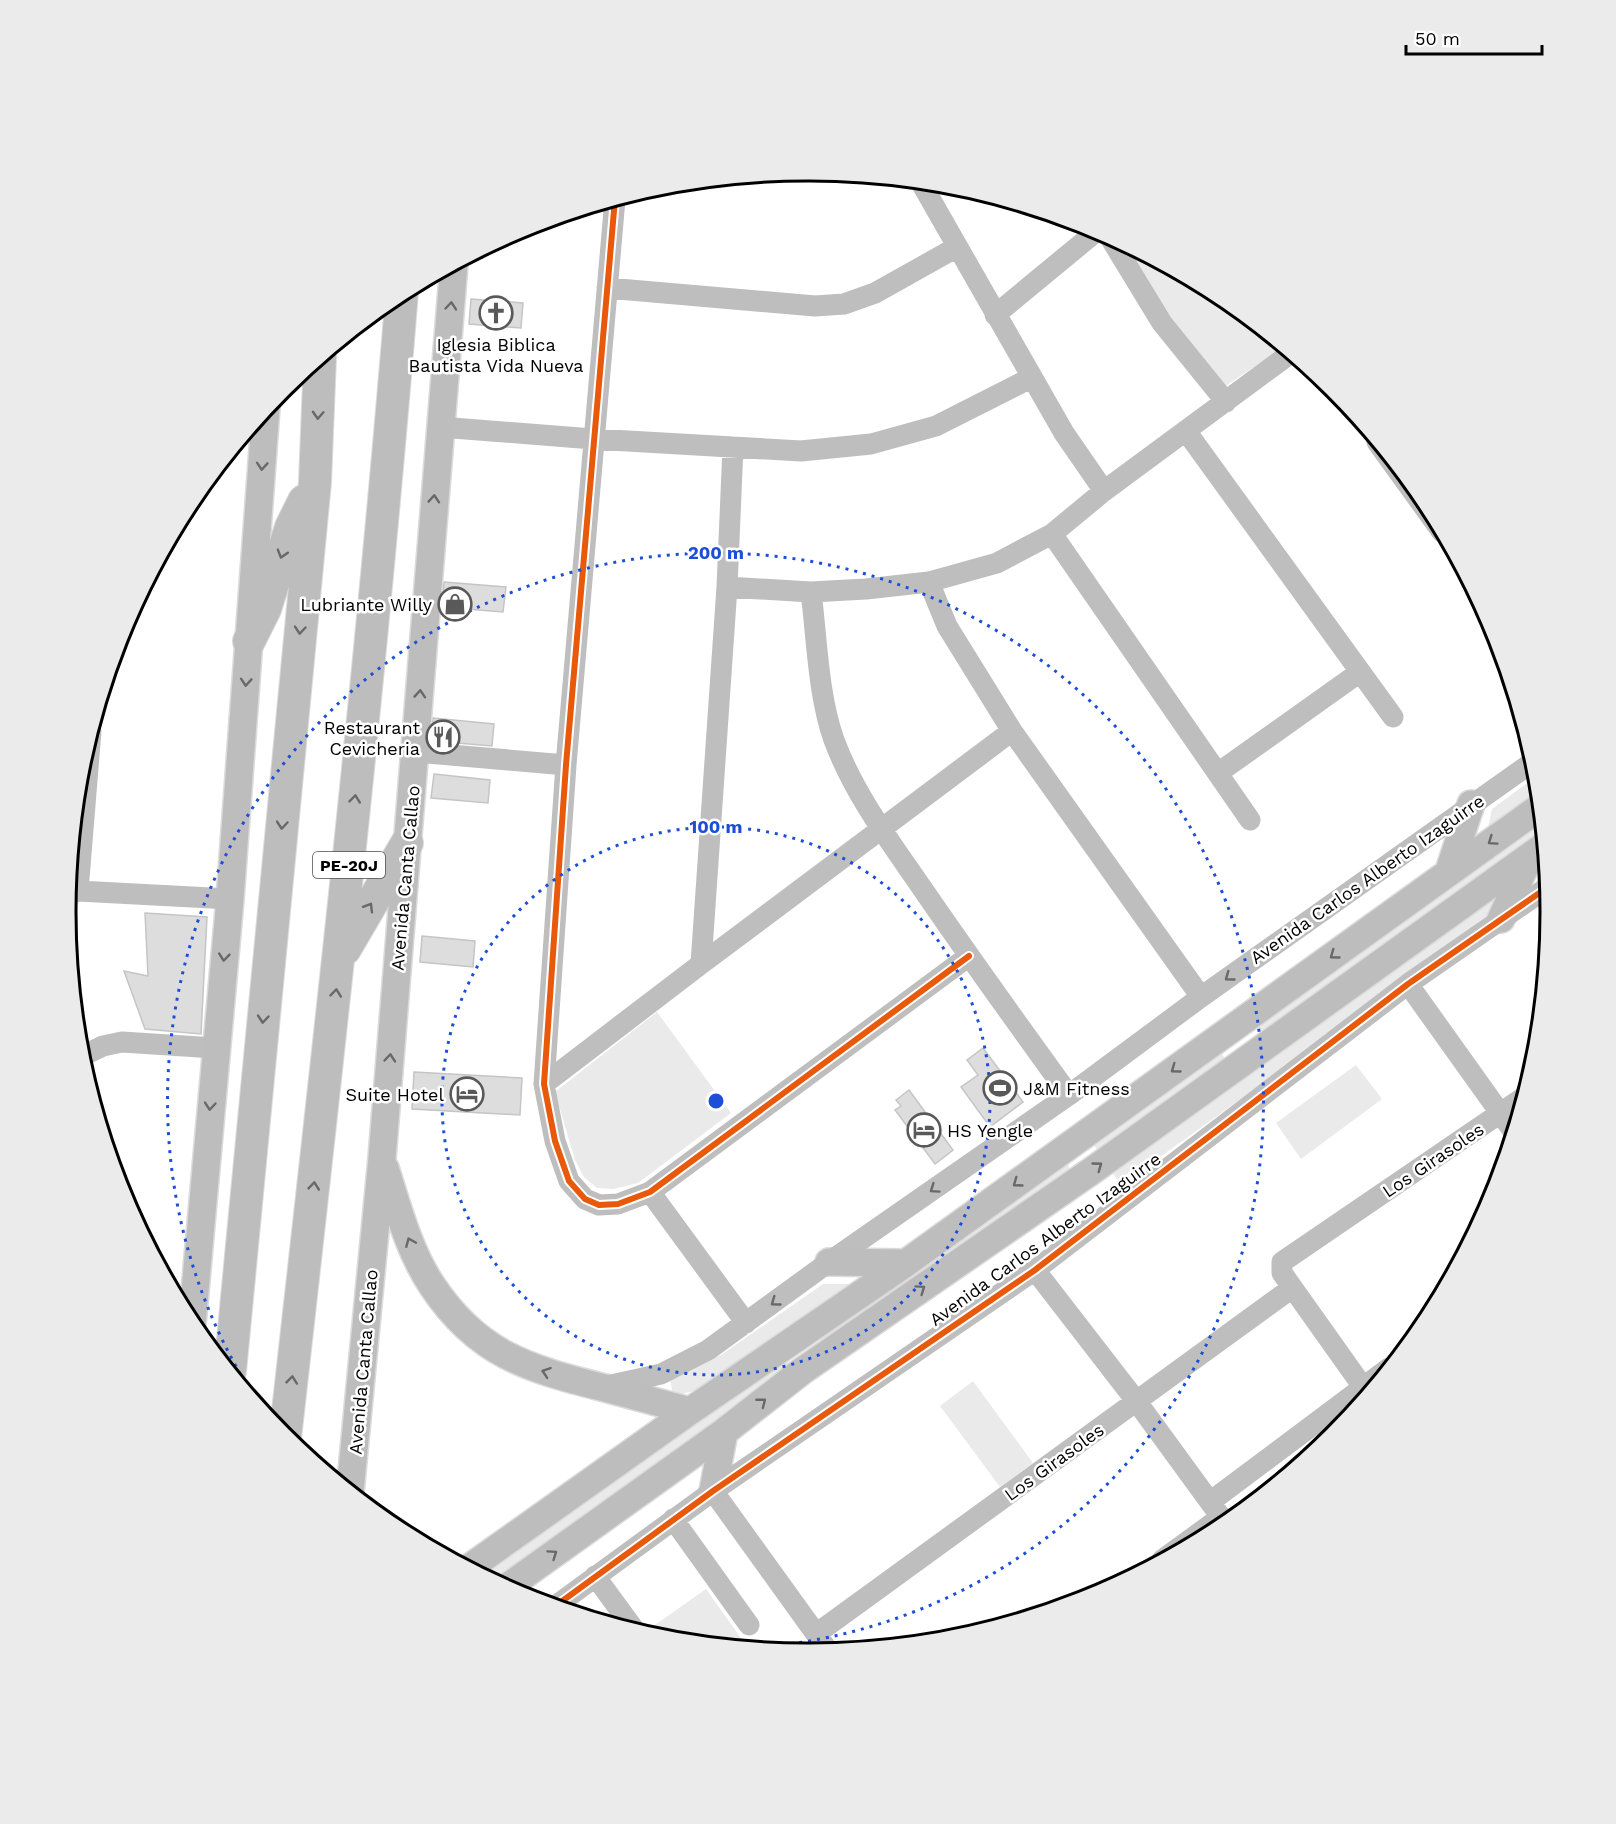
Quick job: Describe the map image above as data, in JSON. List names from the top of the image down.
{
  "streets": {
    "highway": ["PE-20J"],
    "main road": ["Avenida Canta Callao", "Avenida Carlos Alberto Izaguirre"],
    "street": ["Los Girasoles"]
  },
  "places": {
    "church": ["Iglesia Biblica Bautista Vida Nueva"],
    "shop": ["Lubriante Willy"],
    "restaurant": ["Restaurant Cevicheria"],
    "sports": ["J&M Fitness"],
    "hotel": ["Suite Hotel", "HS Yengle"]
  },
  "scale_bar": "50 m",
  "rings": ["200 m", "100 m"]
}
